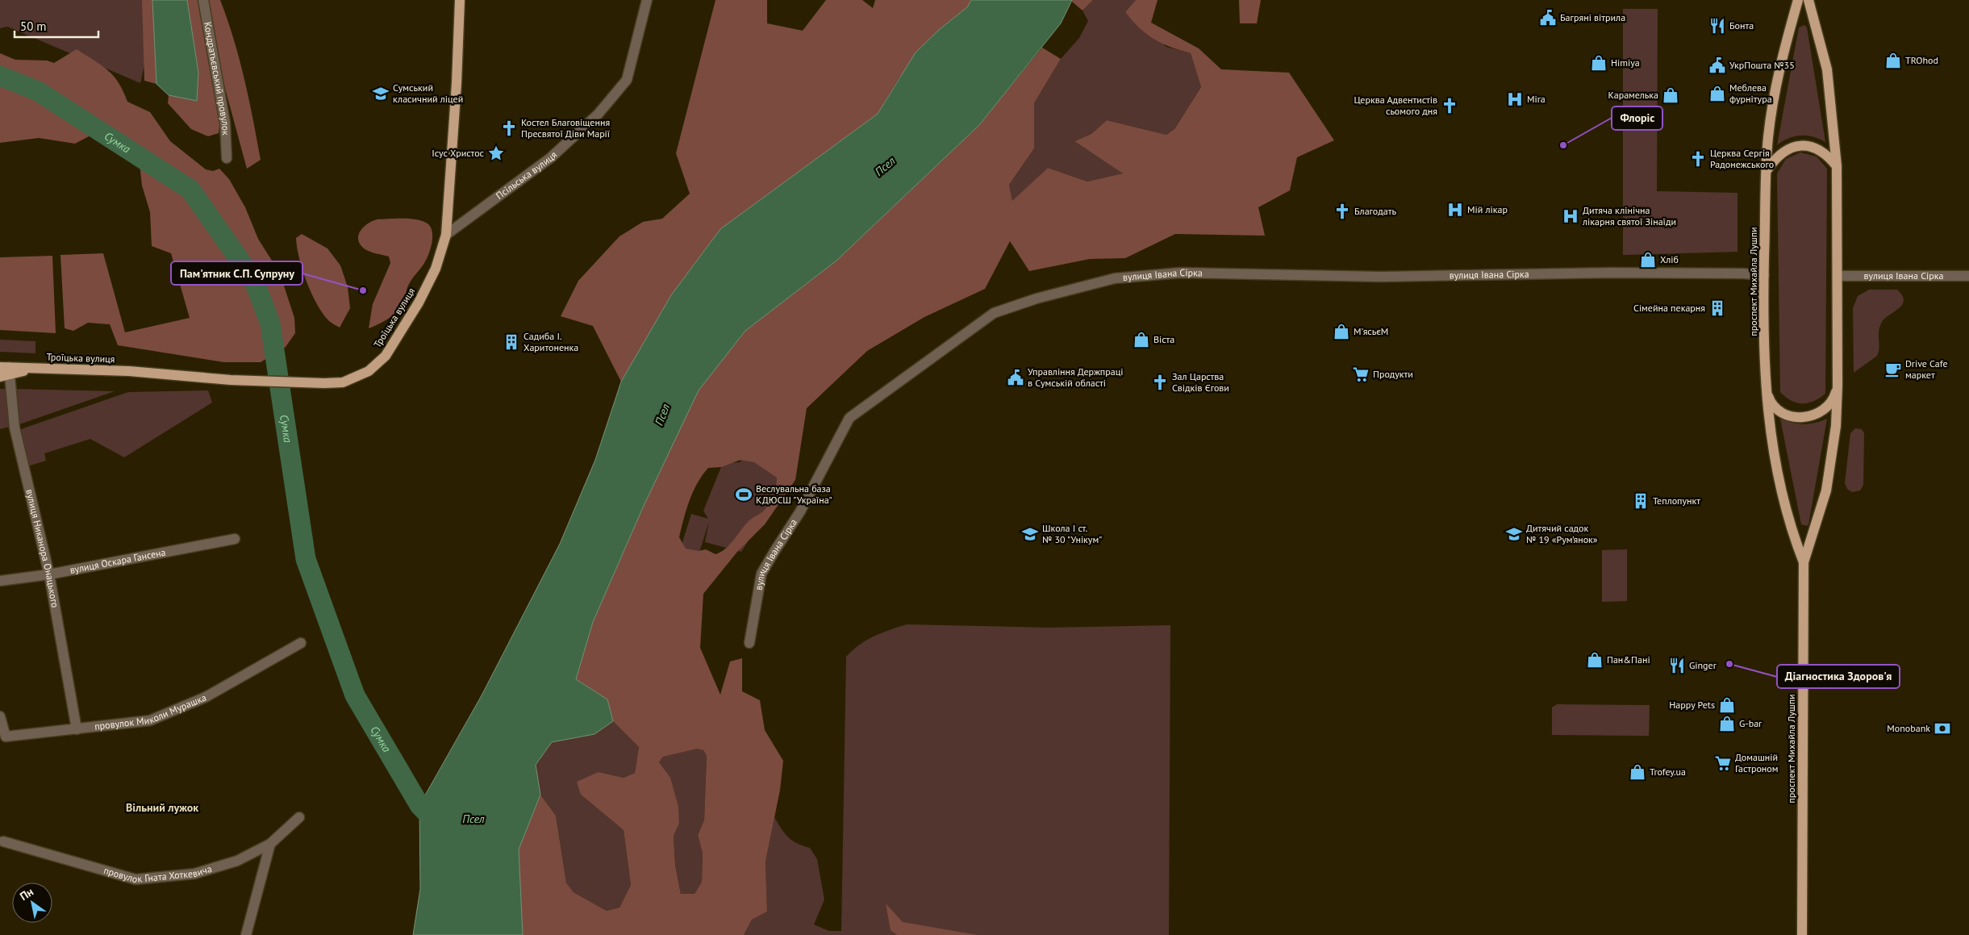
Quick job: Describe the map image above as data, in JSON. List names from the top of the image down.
{
  "streets": {
    "main road": ["проспект Михайла Лушпи", "Троїцька вулиця"],
    "street": [
      "Кондратьєвський провулок",
      "Псільська вулиця",
      "вулиця Івана Сірка",
      "вулиця Никанора Онацького",
      "вулиця Оскара Гансена",
      "провулок Миколи Мурашка",
      "провулок Гната Хоткевича"
    ]
  },
  "crossings": [
    ["Псільська вулиця", "Троїцька вулиця"],
    ["вулиця Івана Сірка", "проспект Михайла Лушпи"],
    ["Троїцька вулиця", "вулиця Никанора Онацького"],
    ["вулиця Никанора Онацького", "вулиця Оскара Гансена"],
    ["вулиця Никанора Онацького", "провулок Миколи Мурашка"]
  ],
  "districts": ["Вільний лужок"],
  "water": ["Сумка", "Псел"],
  "places": {
    "public building": ["Багряні вітрила", "УкрПошта №35", "Управління Держпраці в Сумській області"],
    "restaurant": ["Бонта", "Ginger"],
    "shop": [
      "TROhod",
      "Himiya",
      "Меблева фурнітура",
      "Карамелька",
      "Хліб",
      "М'ясьєМ",
      "Віста",
      "Пан&Пані",
      "Happy Pets",
      "G-bar",
      "Trofey.ua"
    ],
    "school or university": ["Сумський класичний ліцей", "Школа І ст. № 30 \"Унікум\"", "Дитячий садок № 19 «Рум’янок»"],
    "hospital": ["Mira", "Мій лікар", "Дитяча клінічна лікарня святої Зінаїди"],
    "church": [
      "Церква Адвентистів сьомого дня",
      "Костел Благовіщення Пресвятої Діви Марії",
      "Церква Сергія Радонежського",
      "Благодать",
      "Зал Царства Свідків Єгови"
    ],
    "other": ["Флоріс", "Пам'ятник С.П. Супруну", "Діагностика Здоров'я"],
    "place": ["Ісус Христос"],
    "building": ["Сімейна пекарня", "Садиба І. Харитоненка", "Теплопункт"],
    "cafe": ["Drive Cafe маркет"],
    "supermarket": ["Продукти", "Домашній Гастроном"],
    "sports": ["Веслувальна база КДЮСШ \"Україна\""],
    "bank": ["Monobank"]
  },
  "scale_bar": "50 m",
  "north": "top left"
}
